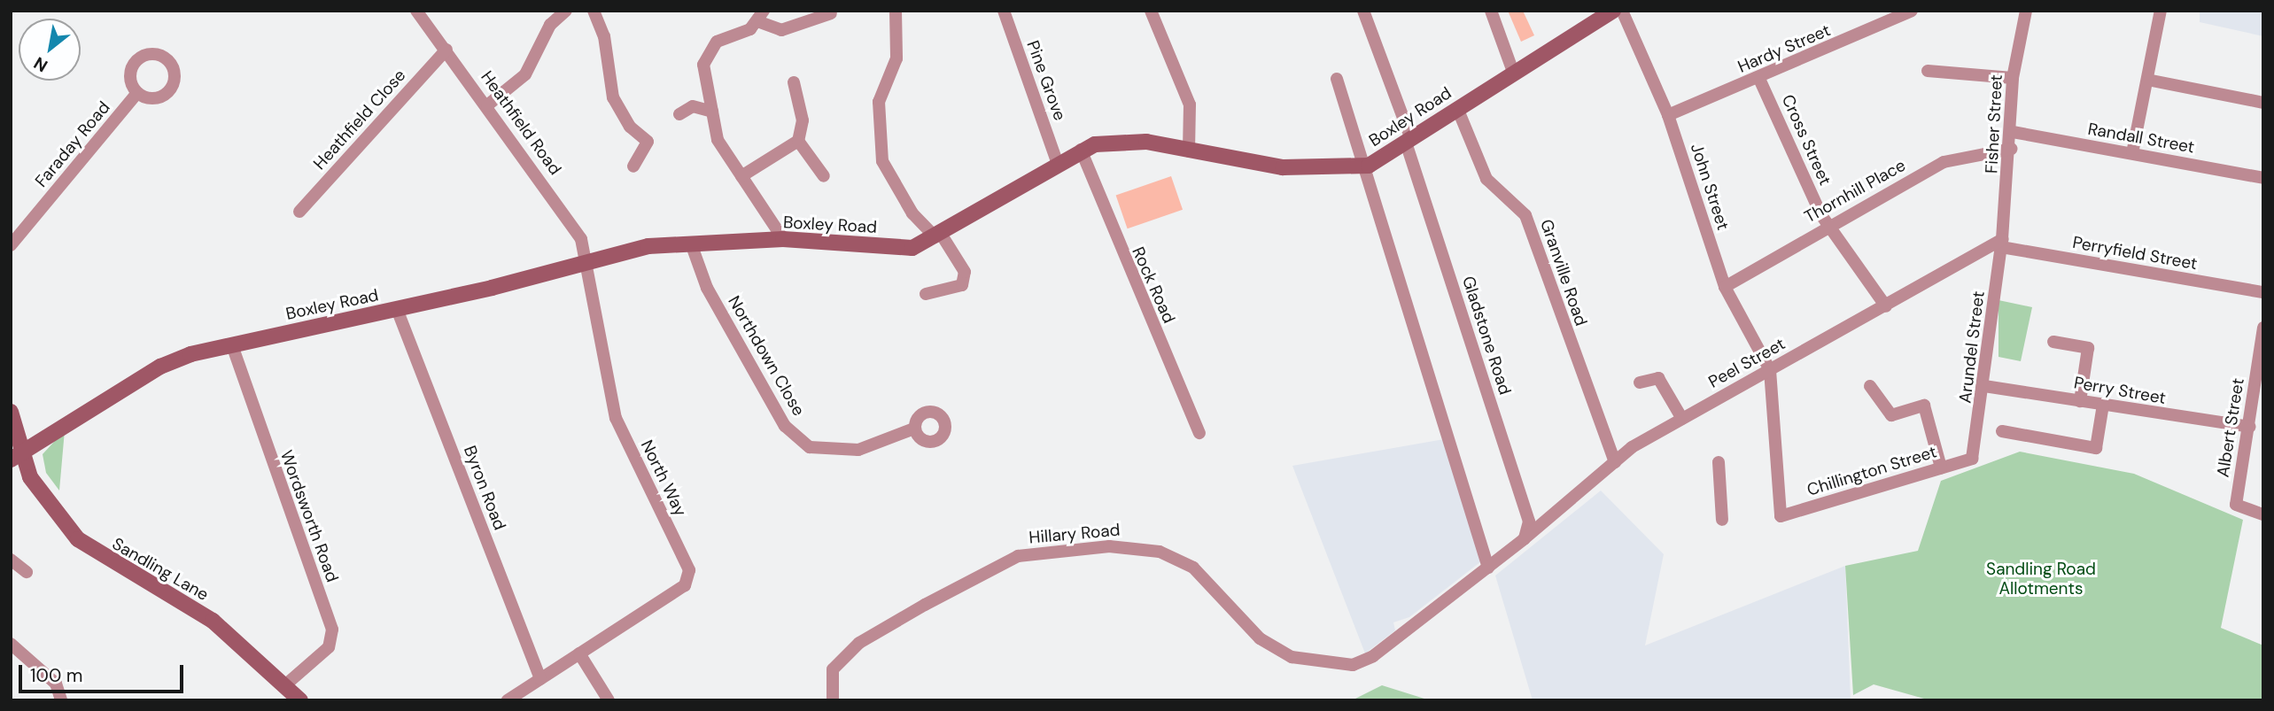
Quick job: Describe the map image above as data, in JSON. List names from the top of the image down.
{
  "streets": {
    "street": [
      "Hardy Street",
      "Pine Grove",
      "Boxley Road",
      "Heathfield Close",
      "Heathfield Road",
      "Fisher Street",
      "Randall Street",
      "Cross Street",
      "Faraday Road",
      "John Street",
      "Thornhill Place",
      "Perryfield Street",
      "Granville Road",
      "Rock Road",
      "Gladstone Road",
      "Arundel Street",
      "Northdown Close",
      "Peel Street",
      "Perry Street",
      "Albert Street",
      "Chillington Street",
      "North Way",
      "Byron Road",
      "Wordsworth Road",
      "Hillary Road",
      "Sandling Lane"
    ]
  },
  "crossings": [
    ["Hardy Street", "Cross Street"],
    ["Hardy Street", "John Street"],
    ["Pine Grove", "Boxley Road"],
    ["Boxley Road", "Heathfield Road"],
    ["Boxley Road", "John Street"],
    ["Boxley Road", "Granville Road"],
    ["Boxley Road", "Rock Road"],
    ["Boxley Road", "Gladstone Road"],
    ["Boxley Road", "Northdown Close"],
    ["Boxley Road", "North Way"],
    ["Boxley Road", "Byron Road"],
    ["Boxley Road", "Wordsworth Road"],
    ["Boxley Road", "Sandling Lane"],
    ["Heathfield Close", "Heathfield Road"],
    ["Heathfield Road", "North Way"],
    ["Fisher Street", "Randall Street"],
    ["Fisher Street", "Thornhill Place"],
    ["Fisher Street", "Perryfield Street"],
    ["Fisher Street", "Arundel Street"],
    ["Fisher Street", "Peel Street"],
    ["Cross Street", "Thornhill Place"],
    ["Cross Street", "Peel Street"],
    ["John Street", "Thornhill Place"],
    ["John Street", "Peel Street"],
    ["John Street", "Chillington Street"],
    ["Perryfield Street", "Arundel Street"],
    ["Perryfield Street", "Peel Street"],
    ["Granville Road", "Peel Street"],
    ["Gladstone Road", "Peel Street"],
    ["Gladstone Road", "Hillary Road"],
    ["Arundel Street", "Peel Street"],
    ["Arundel Street", "Perry Street"],
    ["Arundel Street", "Chillington Street"],
    ["Peel Street", "Chillington Street"],
    ["Peel Street", "Hillary Road"],
    ["Perry Street", "Albert Street"],
    ["North Way", "Byron Road"],
    ["Wordsworth Road", "Sandling Lane"]
  ],
  "parks": ["Sandling Road Allotments"],
  "scale_bar": "100 m",
  "north": "bottom left"
}
